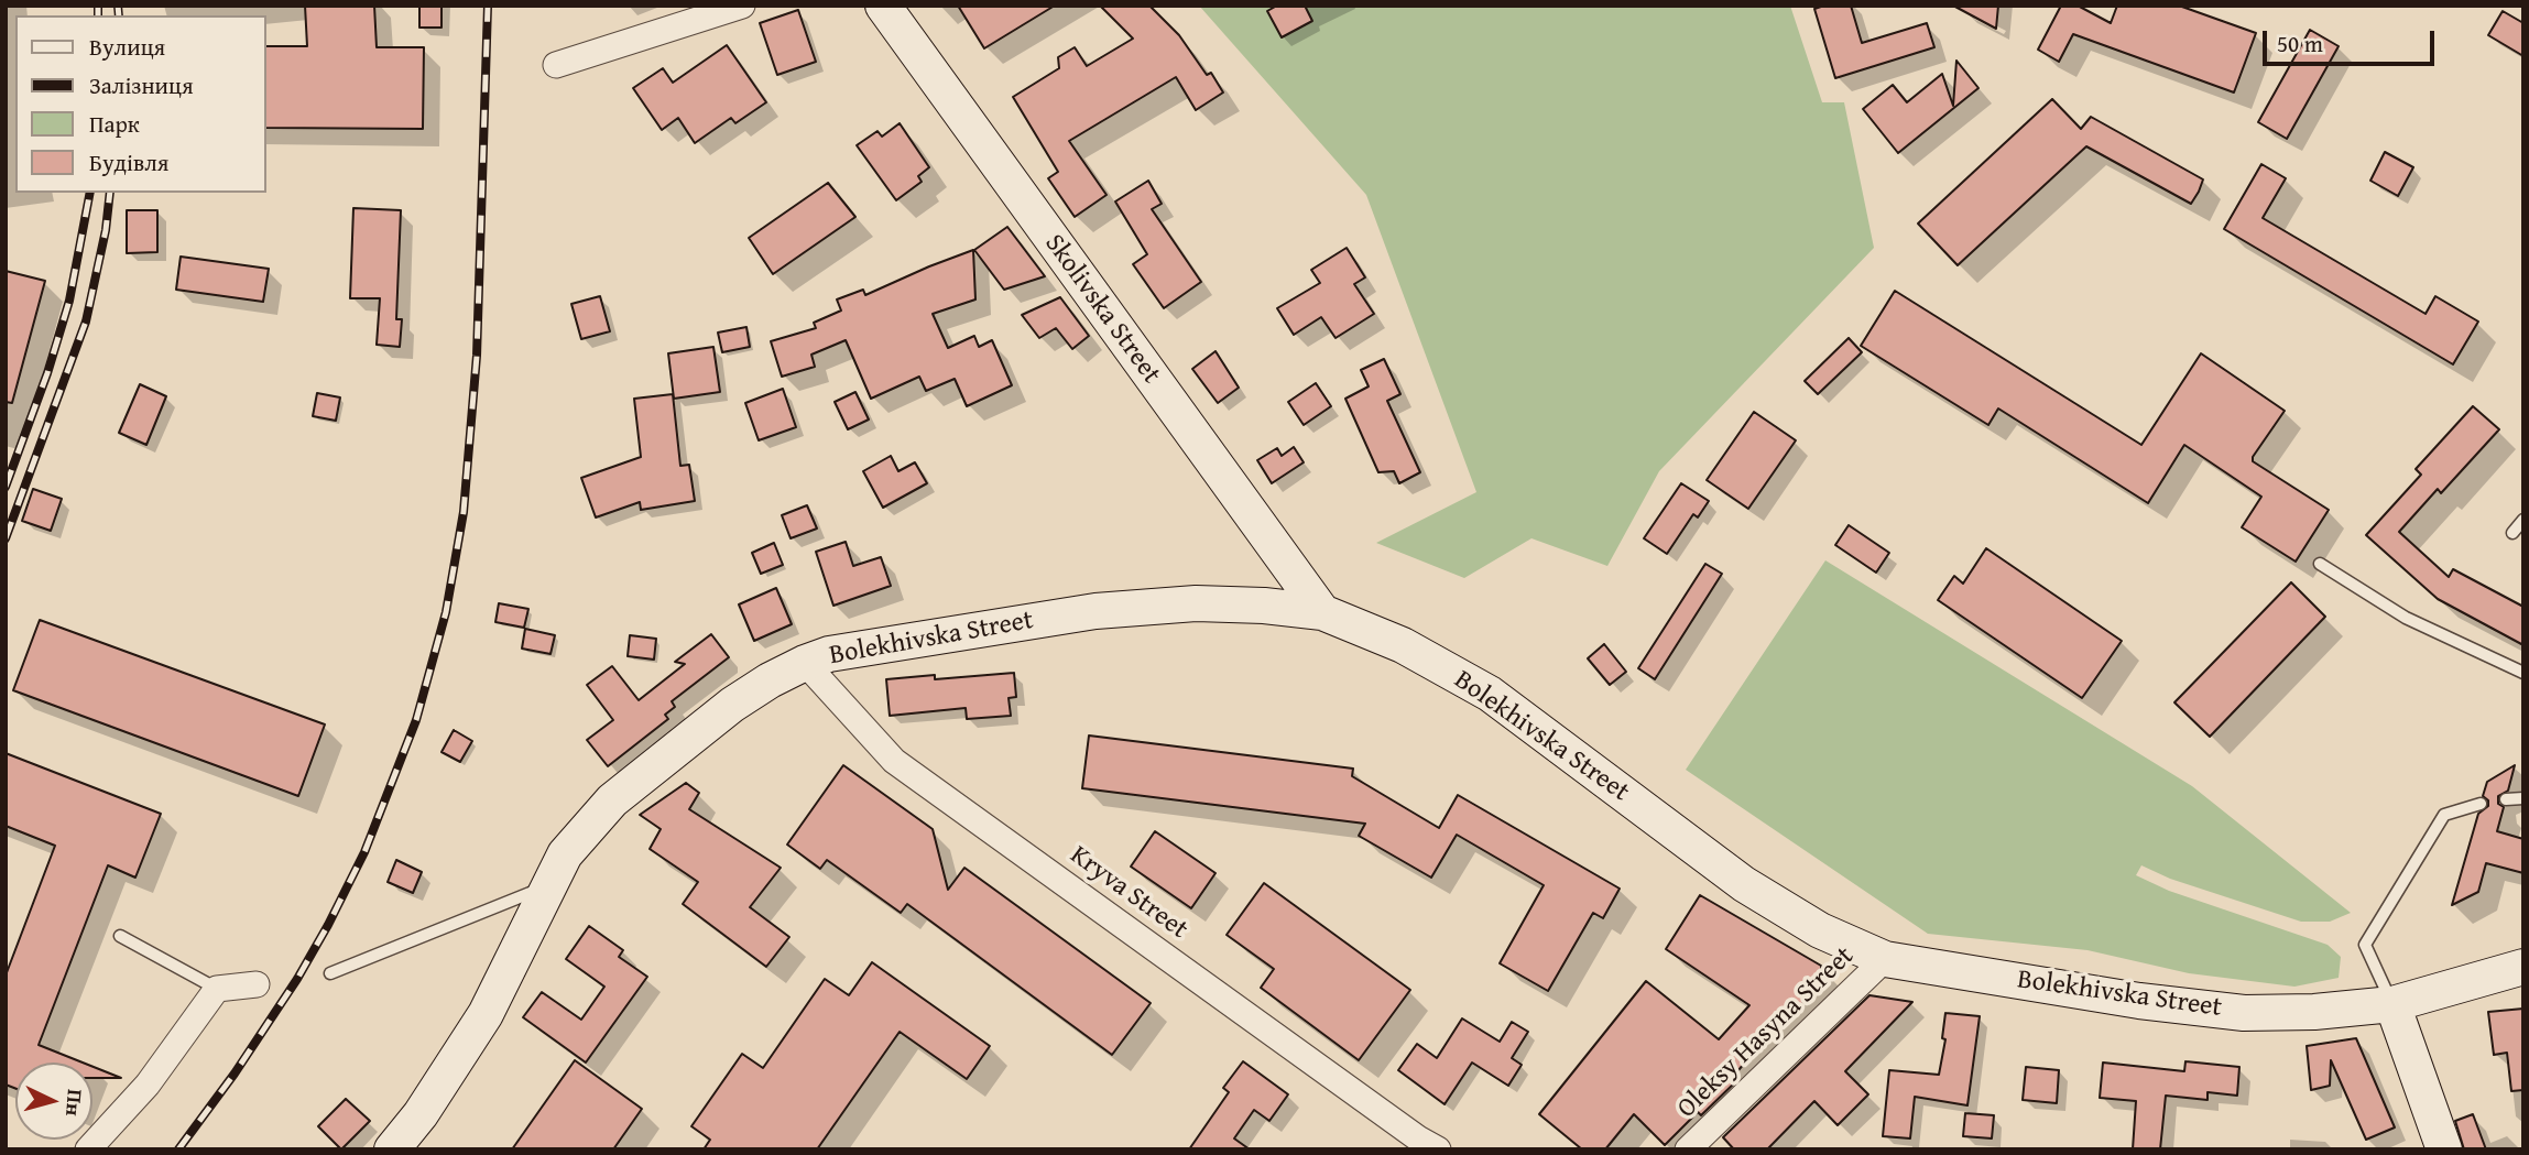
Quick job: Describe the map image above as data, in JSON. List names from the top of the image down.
{
  "streets": {
    "main road": ["Skolivska Street", "Bolekhivska Street"],
    "street": ["Kryva Street", "Oleksy Hasyna Street"]
  },
  "crossings": [
    ["Skolivska Street", "Bolekhivska Street"],
    ["Bolekhivska Street", "Kryva Street"],
    ["Bolekhivska Street", "Oleksy Hasyna Street"]
  ],
  "legend": [
    "Вулиця",
    "Залізниця",
    "Парк",
    "Будівля"
  ],
  "scale_bar": "50 m",
  "north": "right"
}
